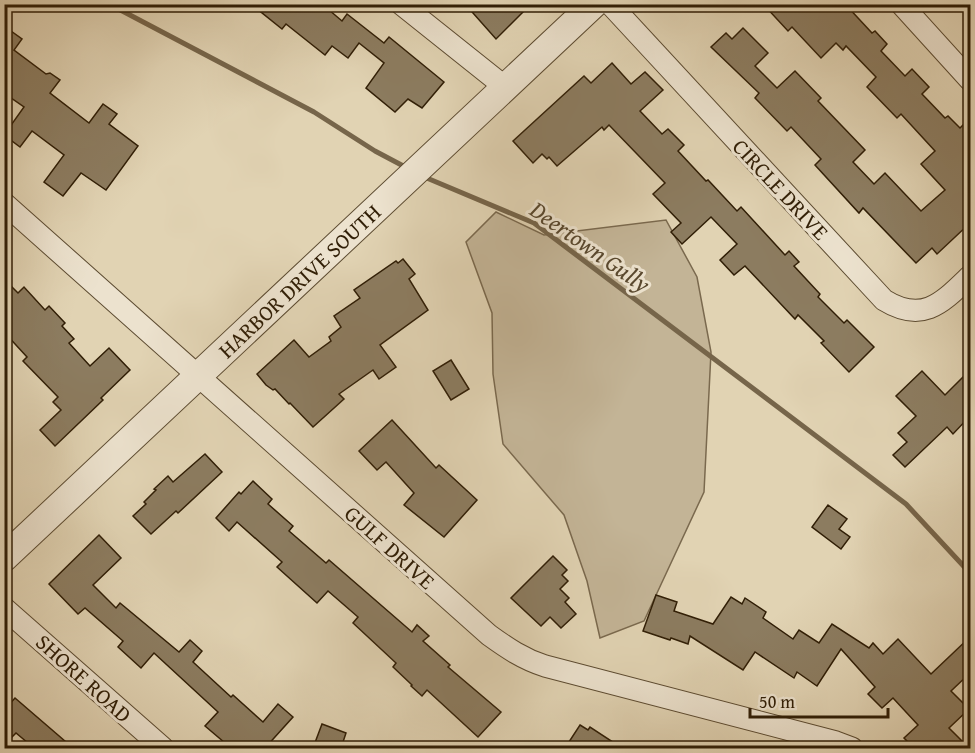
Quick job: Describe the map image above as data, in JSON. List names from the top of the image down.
{
  "streets": {
    "street": [
      "CIRCLE DRIVE",
      "HARBOR DRIVE SOUTH",
      "GULF DRIVE",
      "SHORE ROAD"
    ]
  },
  "crossings": [
    ["HARBOR DRIVE SOUTH", "GULF DRIVE"]
  ],
  "water": ["Deertown Gully"],
  "scale_bar": "50 m"
}
